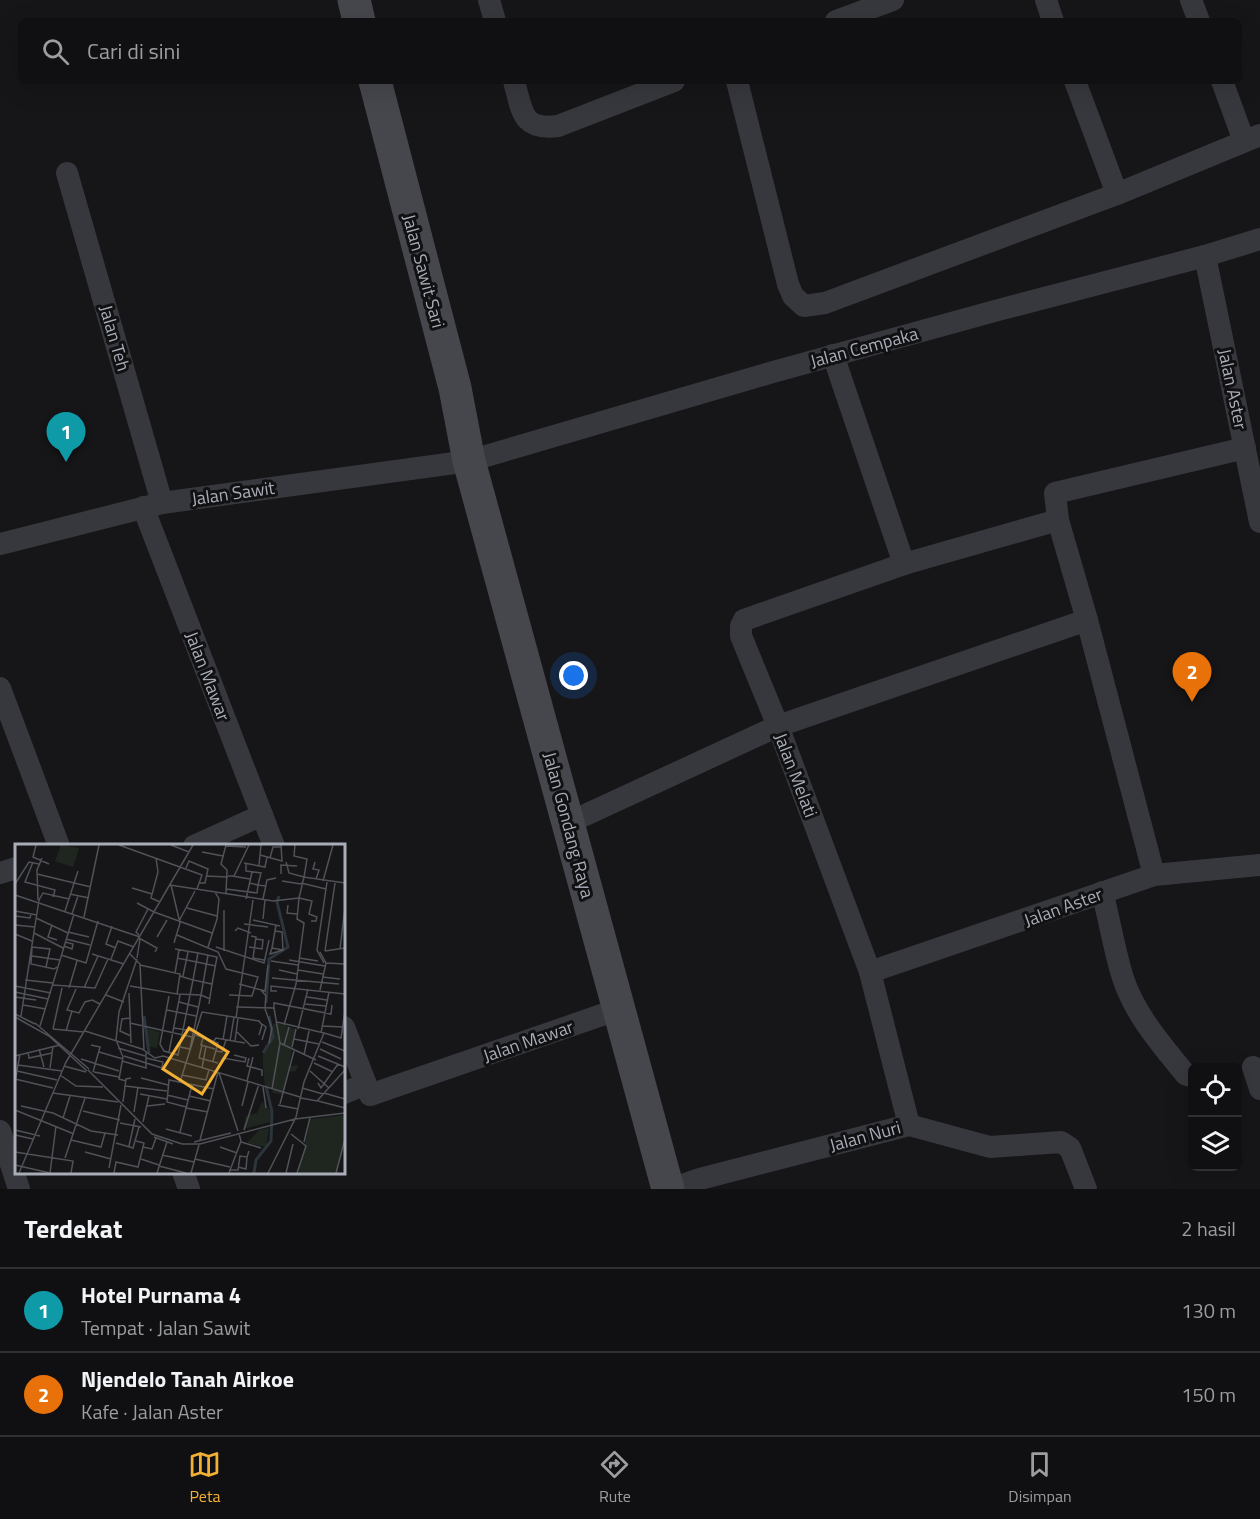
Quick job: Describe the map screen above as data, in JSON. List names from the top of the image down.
{
  "streets": {
    "main road": ["Jalan Sawit Sari", "Jalan Gondang Raya"],
    "street": [
      "Jalan Teh",
      "Jalan Cempaka",
      "Jalan Aster",
      "Jalan Sawit",
      "Jalan Mawar",
      "Jalan Melati",
      "Jalan Nuri"
    ]
  },
  "crossings": [
    ["Jalan Sawit Sari", "Jalan Cempaka"],
    ["Jalan Sawit Sari", "Jalan Sawit"],
    ["Jalan Sawit Sari", "Jalan Gondang Raya"],
    ["Jalan Teh", "Jalan Sawit"],
    ["Jalan Teh", "Jalan Mawar"],
    ["Jalan Cempaka", "Jalan Aster"],
    ["Jalan Cempaka", "Jalan Sawit"],
    ["Jalan Cempaka", "Jalan Gondang Raya"],
    ["Jalan Aster", "Jalan Melati"],
    ["Jalan Aster", "Jalan Nuri"],
    ["Jalan Sawit", "Jalan Mawar"],
    ["Jalan Sawit", "Jalan Gondang Raya"],
    ["Jalan Mawar", "Jalan Gondang Raya"],
    ["Jalan Melati", "Jalan Gondang Raya"],
    ["Jalan Melati", "Jalan Nuri"],
    ["Jalan Gondang Raya", "Jalan Nuri"]
  ],
  "page": {
    "search": "Cari di sini",
    "pins": ["1", "2"],
    "heading": ["Terdekat", "2 hasil"],
    "list": [
      {
        "mark": "1",
        "name": "Hotel Purnama 4",
        "note": "Tempat · Jalan Sawit",
        "value": "130 m"
      },
      {
        "mark": "2",
        "name": "Njendelo Tanah Airkoe",
        "note": "Kafe · Jalan Aster",
        "value": "150 m"
      }
    ],
    "nav": ["Peta", "Rute", "Disimpan"]
  }
}
